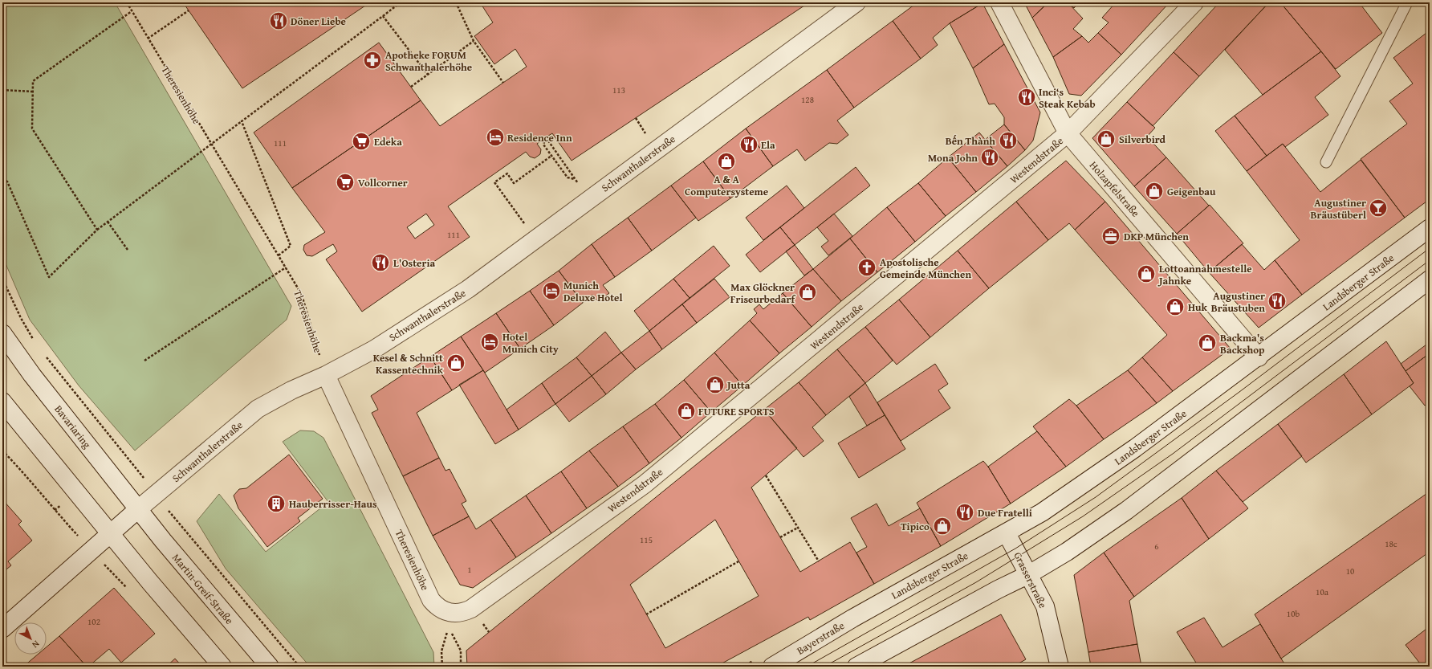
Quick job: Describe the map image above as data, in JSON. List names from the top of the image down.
{
  "streets": {
    "street": [
      "Theresienhöhe",
      "Westendstraße",
      "Schwanthalerstraße",
      "Holzapfelstraße",
      "Landsberger Straße",
      "Bavariaring",
      "Grasserstraße",
      "Martin-Greif-Straße",
      "Bayerstraße"
    ]
  },
  "crossings": [
    ["Theresienhöhe", "Westendstraße"],
    ["Theresienhöhe", "Schwanthalerstraße"],
    ["Westendstraße", "Holzapfelstraße"],
    ["Schwanthalerstraße", "Bavariaring"],
    ["Schwanthalerstraße", "Martin-Greif-Straße"],
    ["Holzapfelstraße", "Landsberger Straße"],
    ["Landsberger Straße", "Grasserstraße"],
    ["Landsberger Straße", "Bayerstraße"],
    ["Bavariaring", "Martin-Greif-Straße"]
  ],
  "places": {
    "restaurant": [
      "Döner Liebe",
      "Inci‘s Steak Kebab",
      "Bến Thành",
      "Ela",
      "Mona John",
      "L'Osteria",
      "Augustiner Bräustuben",
      "Due Fratelli"
    ],
    "pharmacy": ["Apotheke FORUM Schwanthalerhöhe"],
    "hotel": ["Residence Inn", "Munich Deluxe Hotel", "Hotel Munich City"],
    "shop": [
      "Silverbird",
      "A & A Computersysteme",
      "Geigenbau",
      "Lottoannahmestelle Jahnke",
      "Max Glöckner Friseurbedarf",
      "Huk",
      "Backma's Backshop",
      "Kesel & Schnitt Kassentechnik",
      "Jutta",
      "FUTURE SPORTS",
      "Tipico"
    ],
    "supermarket": ["Edeka", "Vollcorner"],
    "bar": ["Augustiner Bräustüberl"],
    "office": ["DKP München"],
    "church": ["Apostolische Gemeinde München"],
    "building": ["Hauberrisser-Haus"]
  },
  "house_numbers": [
    "113",
    "128",
    "111",
    "111",
    "115",
    "18c",
    "6",
    "1",
    "10",
    "10a",
    "10b",
    "102"
  ],
  "north": "bottom right"
}
